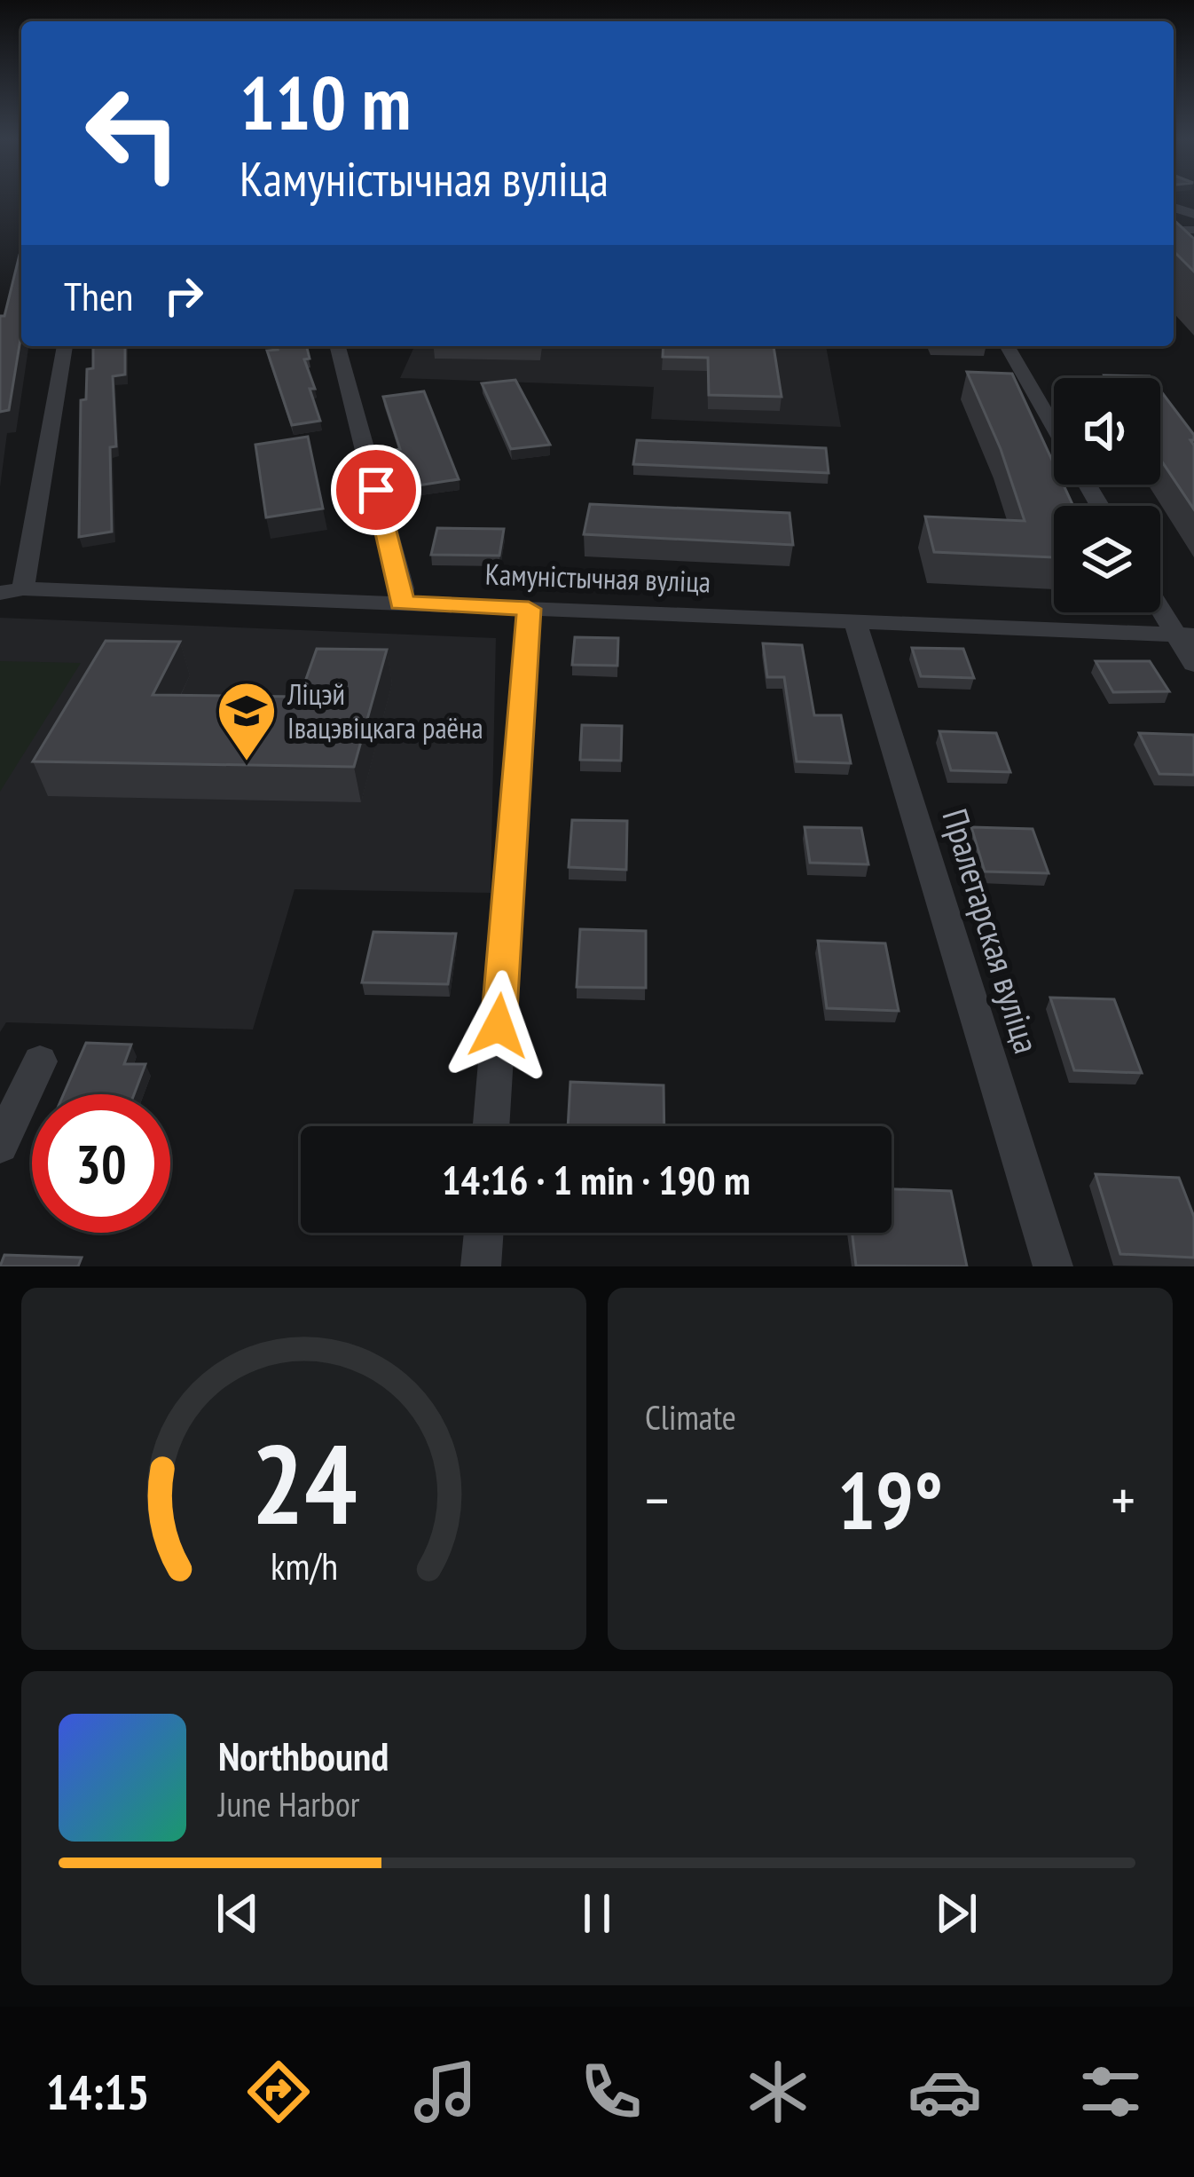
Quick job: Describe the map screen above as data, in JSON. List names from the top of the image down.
{
  "streets": {
    "street": ["Камуністычная вуліца", "Пралетарская вуліца"]
  },
  "crossings": [
    ["Камуністычная вуліца", "Пралетарская вуліца"]
  ],
  "places": {
    "school or university": ["Ліцэй Івацэвіцкага раёна"]
  },
  "page": {
    "turn": ["110 m", "Камуністычная вуліца"],
    "then": "Then",
    "limit": "30",
    "trip": "14:16 · 1 min · 190 m",
    "tile": "Climate",
    "heat": ["−", "19°", "+"],
    "song": ["Northbound", "June Harbor"],
    "tabs": "14:15",
    "gauge": ["24", "km/h"]
  }
}
